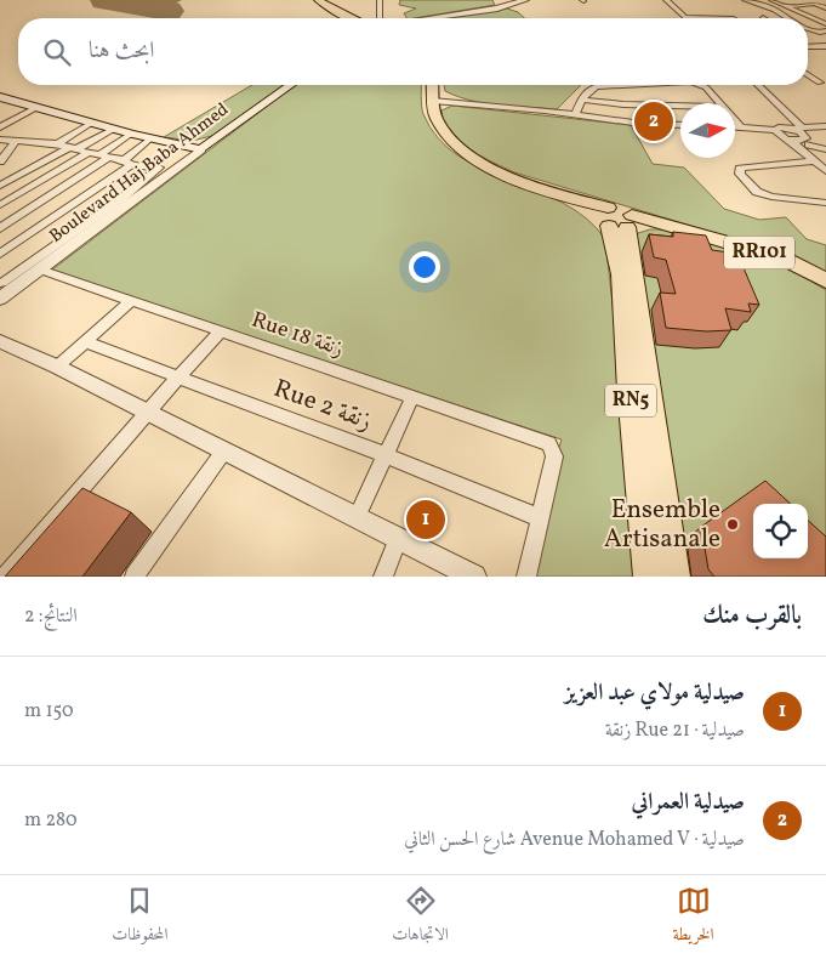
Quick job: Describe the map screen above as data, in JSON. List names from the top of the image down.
{
  "streets": {
    "main road": ["Boulevard Haj Baba Ahmed", "RR101", "RN5"],
    "street": ["Rue 18 زنقة", "Rue 2 زنقة"]
  },
  "crossings": [
    ["Boulevard Haj Baba Ahmed", "Rue 18 زنقة"],
    ["RR101", "RN5"],
    ["Rue 18 زنقة", "Rue 2 زنقة"]
  ],
  "places": ["Ensemble Artisanale"],
  "north": "right",
  "page": {
    "search": "ابحث هنا",
    "pins": ["2", "1"],
    "heading": ["بالقرب منك", "النتائج: 2"],
    "list": [
      {
        "mark": "1",
        "name": "صيدلية مولاي عبد العزيز",
        "note": "صيدلية · Rue 21 زنقة",
        "value": "150 m"
      },
      {
        "mark": "2",
        "name": "صيدلية العمراني",
        "note": "صيدلية · Avenue Mohamed V شارع الحسن الثاني",
        "value": "280 m"
      }
    ],
    "nav": ["الخريطة", "الاتجاهات", "المحفوظات"]
  }
}
